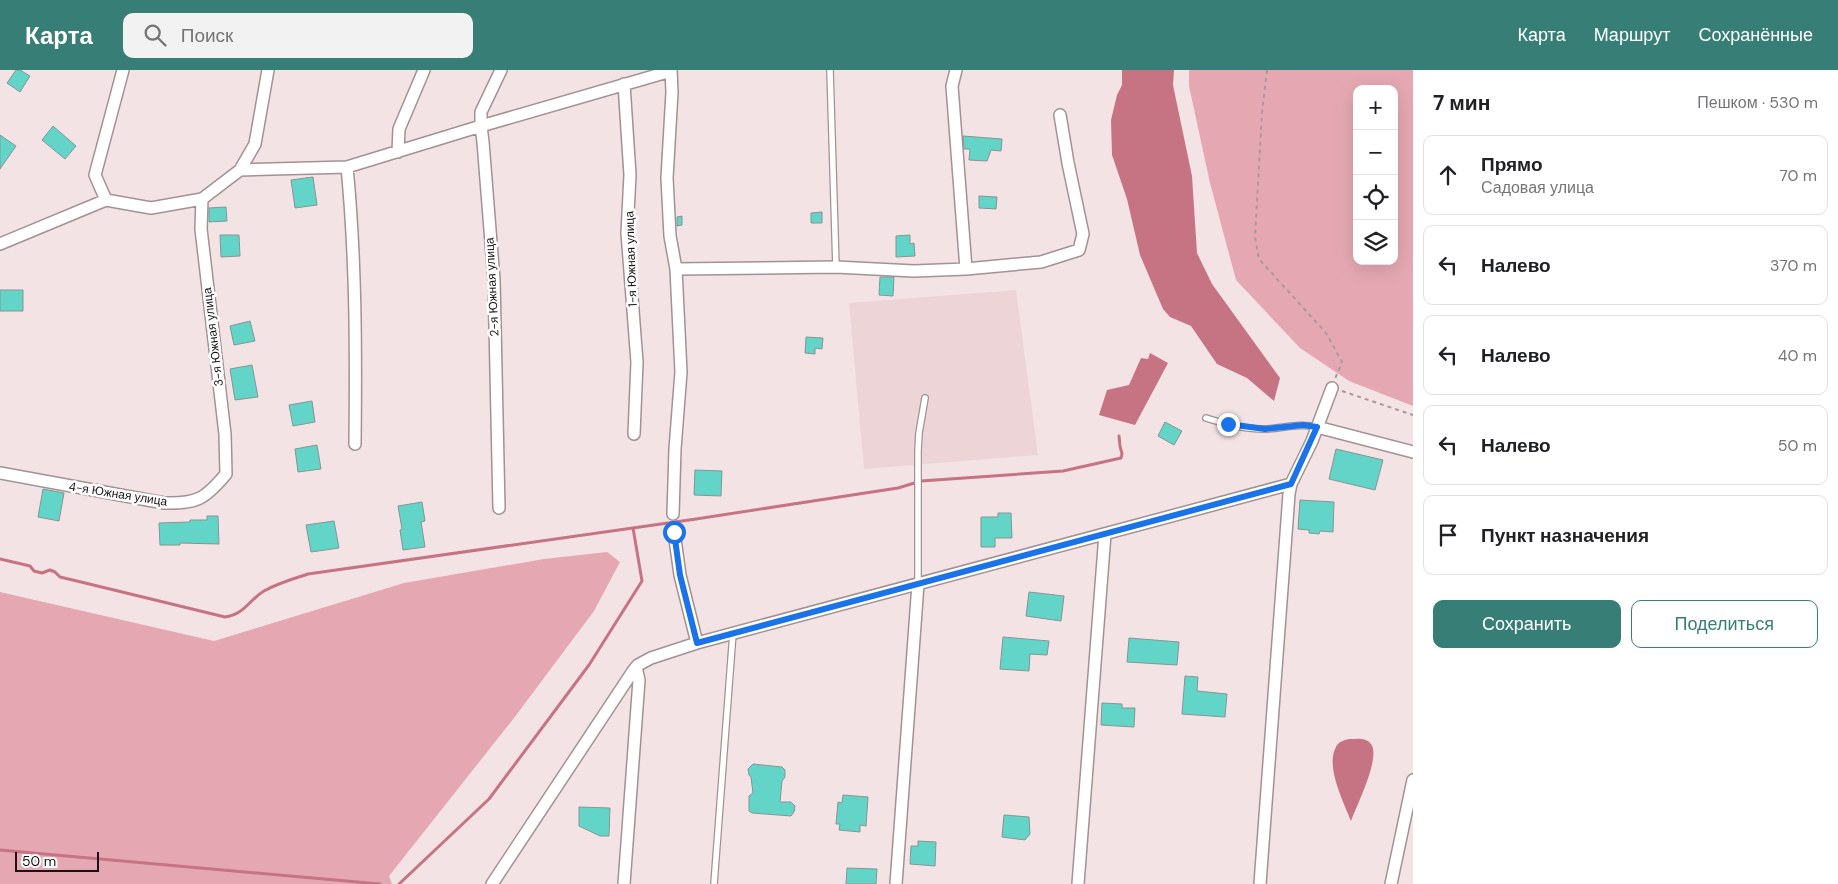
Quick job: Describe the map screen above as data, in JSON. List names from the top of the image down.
{
  "streets": {
    "street": [
      "1-я Южная улица",
      "2-я Южная улица",
      "3-я Южная улица",
      "4-я Южная улица"
    ]
  },
  "crossings": [
    ["3-я Южная улица", "4-я Южная улица"]
  ],
  "scale_bar": "50 m",
  "page": {
    "header": "Карта",
    "search": "Поиск",
    "nav": ["Карта", "Маршрут", "Сохранённые"],
    "heading": ["7 мин", "Пешком · 530 m"],
    "map_buttons": ["+", "−"],
    "list": [
      ["Прямо", "Садовая улица", "70 m"],
      ["Налево", "370 m"],
      ["Налево", "40 m"],
      ["Налево", "50 m"],
      "Пункт назначения"
    ],
    "buttons": ["Сохранить", "Поделиться"],
    "scale": "50 m"
  }
}
